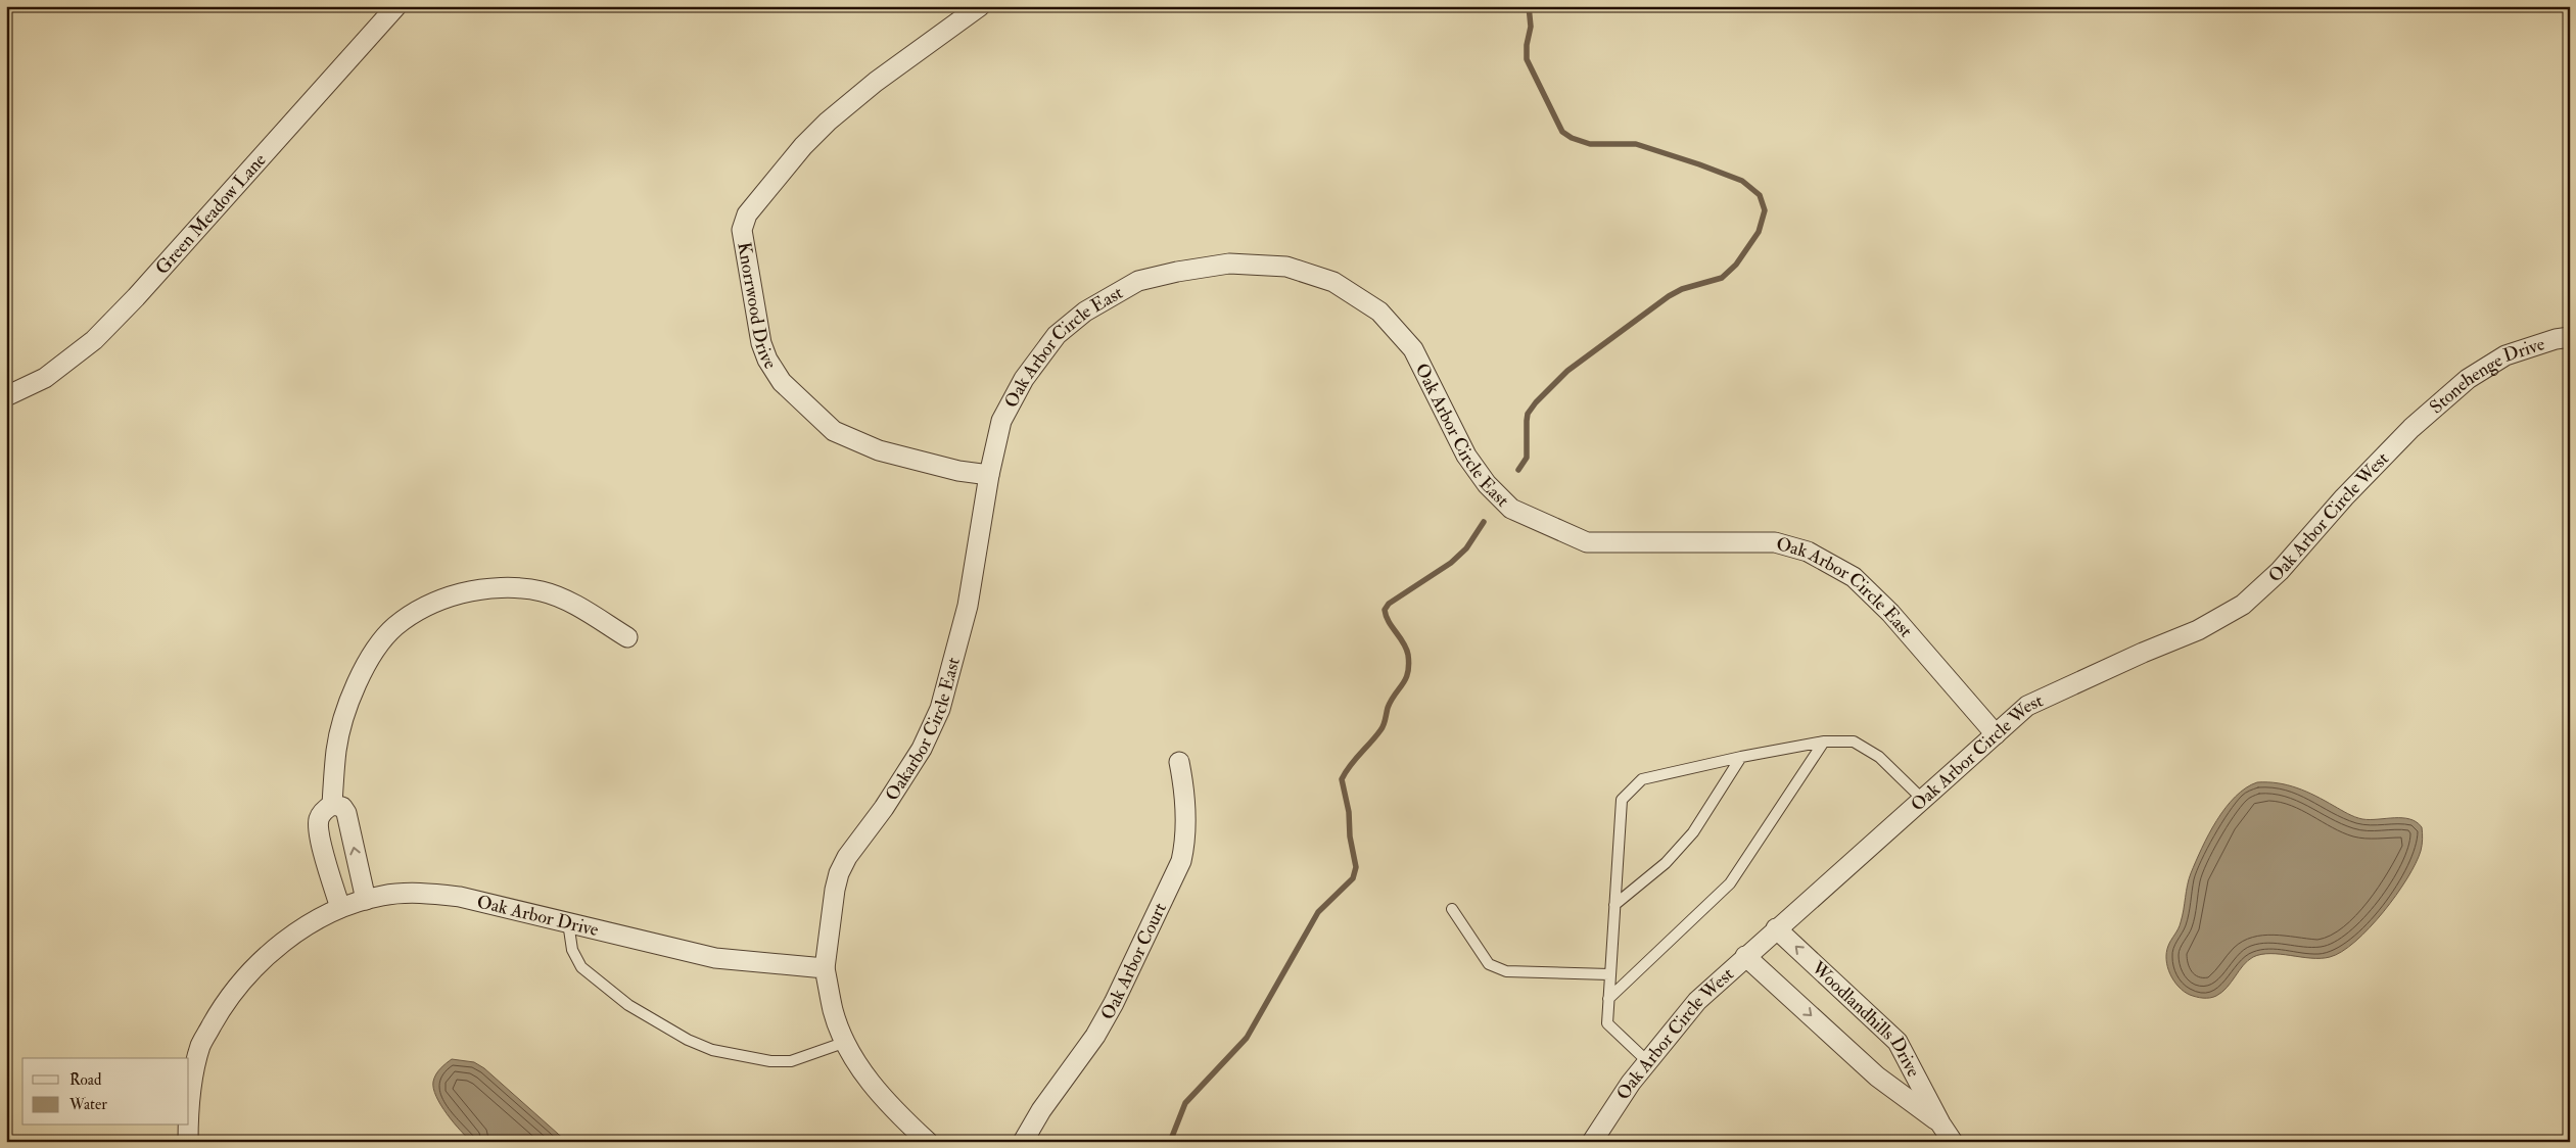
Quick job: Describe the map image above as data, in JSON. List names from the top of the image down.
{
  "streets": {
    "street": [
      "Green Meadow Lane",
      "Knorrwood Drive",
      "Oak Arbor Circle East",
      "Stonehenge Drive",
      "Oak Arbor Circle West",
      "Oakarbor Circle East",
      "Oak Arbor Drive",
      "Oak Arbor Court",
      "Woodlandhills Drive"
    ]
  },
  "crossings": [
    ["Knorrwood Drive", "Oak Arbor Circle East"],
    ["Knorrwood Drive", "Oakarbor Circle East"],
    ["Oak Arbor Circle East", "Oak Arbor Circle West"],
    ["Oak Arbor Circle East", "Oakarbor Circle East"],
    ["Stonehenge Drive", "Oak Arbor Circle West"],
    ["Oak Arbor Circle West", "Woodlandhills Drive"],
    ["Oakarbor Circle East", "Oak Arbor Drive"]
  ],
  "legend": ["Road", "Water"]
}
